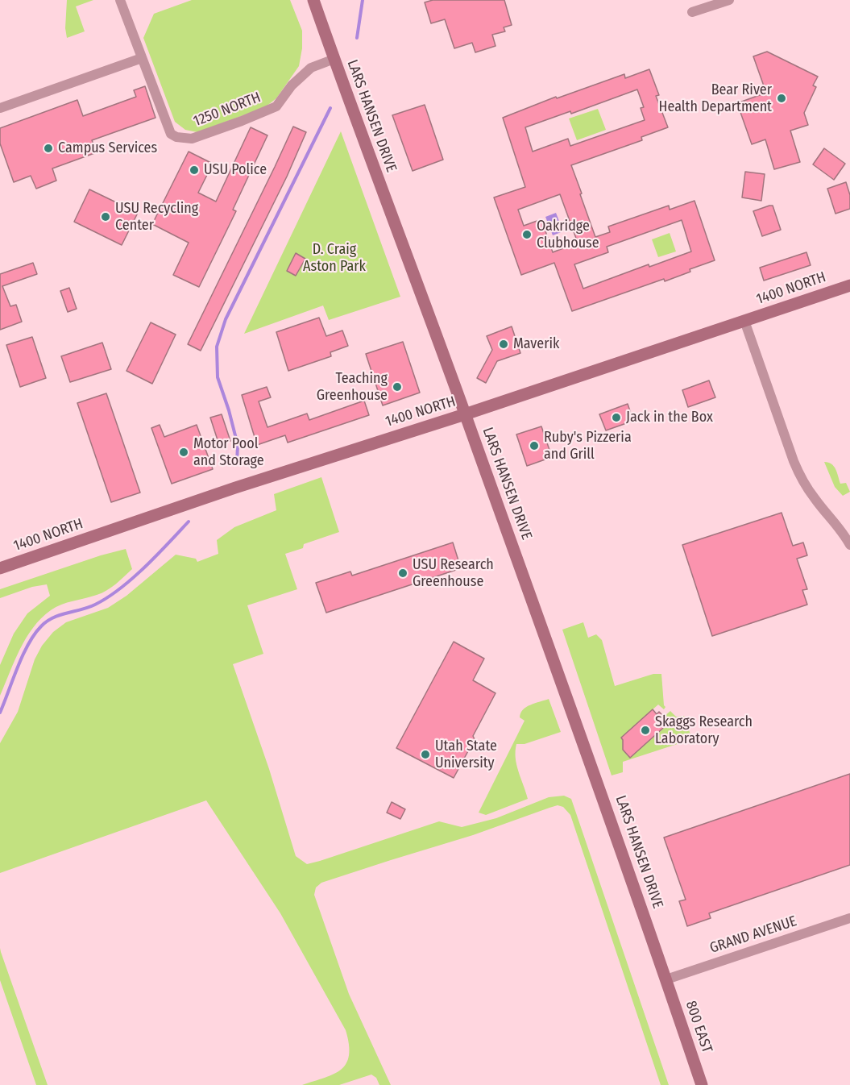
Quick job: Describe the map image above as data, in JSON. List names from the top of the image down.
{
  "streets": {
    "main road": ["LARS HANSEN DRIVE", "1400 NORTH", "800 EAST"],
    "street": ["1250 NORTH", "GRAND AVENUE"]
  },
  "crossings": [
    ["1250 NORTH", "LARS HANSEN DRIVE"],
    ["LARS HANSEN DRIVE", "1400 NORTH"],
    ["LARS HANSEN DRIVE", "GRAND AVENUE"],
    ["LARS HANSEN DRIVE", "800 EAST"],
    ["GRAND AVENUE", "800 EAST"]
  ],
  "parks": ["D. Craig Aston Park"],
  "places": [
    "Bear River Health Department",
    "Campus Services",
    "USU Police",
    "USU Recycling Center",
    "Oakridge Clubhouse",
    "Maverik",
    "Teaching Greenhouse",
    "Jack in the Box",
    "Ruby's Pizzeria and Grill",
    "Motor Pool and Storage",
    "USU Research Greenhouse",
    "Skaggs Research Laboratory",
    "Utah State University"
  ]
}
